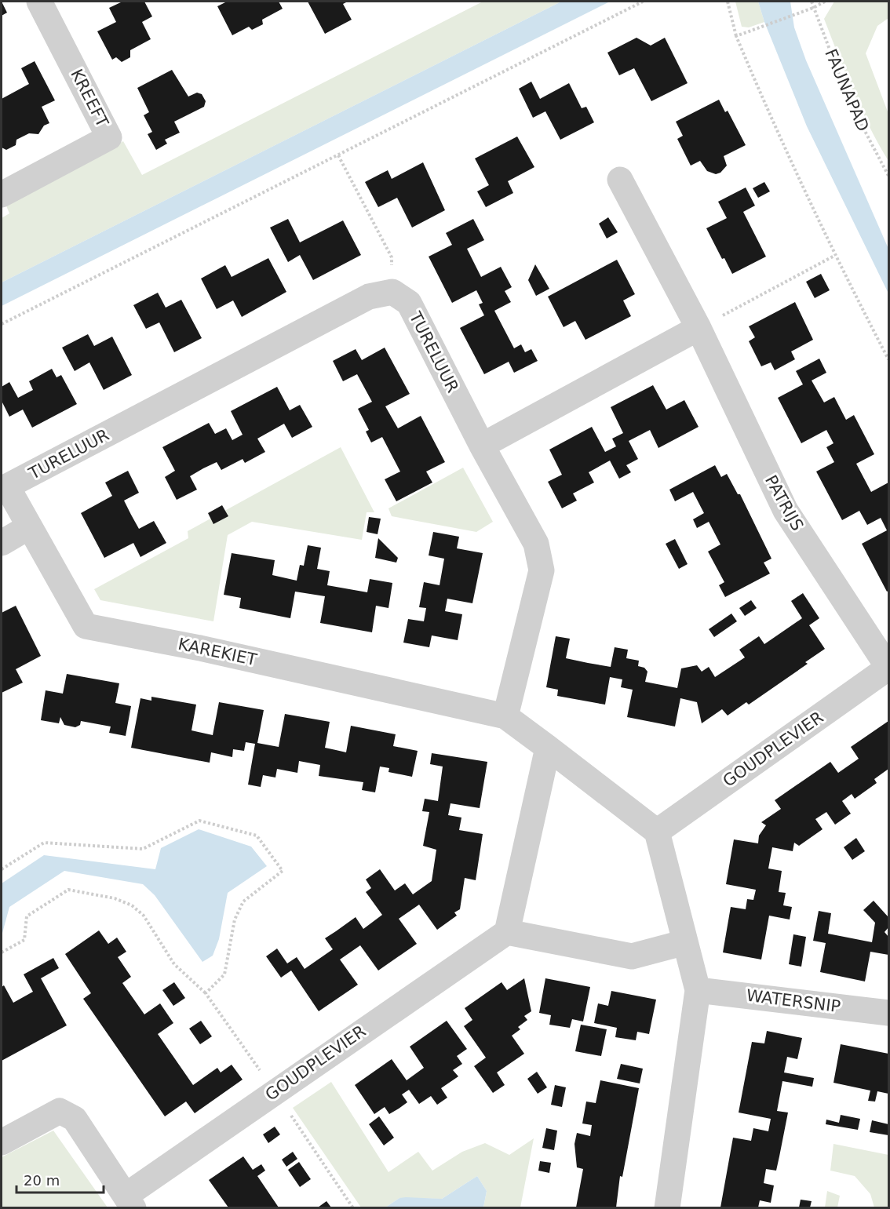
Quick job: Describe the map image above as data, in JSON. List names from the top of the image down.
{
  "streets": {
    "street": [
      "KREEFT",
      "TURELUUR",
      "PATRIJS",
      "KAREKIET",
      "GOUDPLEVIER",
      "WATERSNIP"
    ],
    "path": ["FAUNAPAD"]
  },
  "crossings": [
    ["TURELUUR", "KAREKIET"],
    ["PATRIJS", "GOUDPLEVIER"]
  ],
  "scale_bar": "20 m"
}
